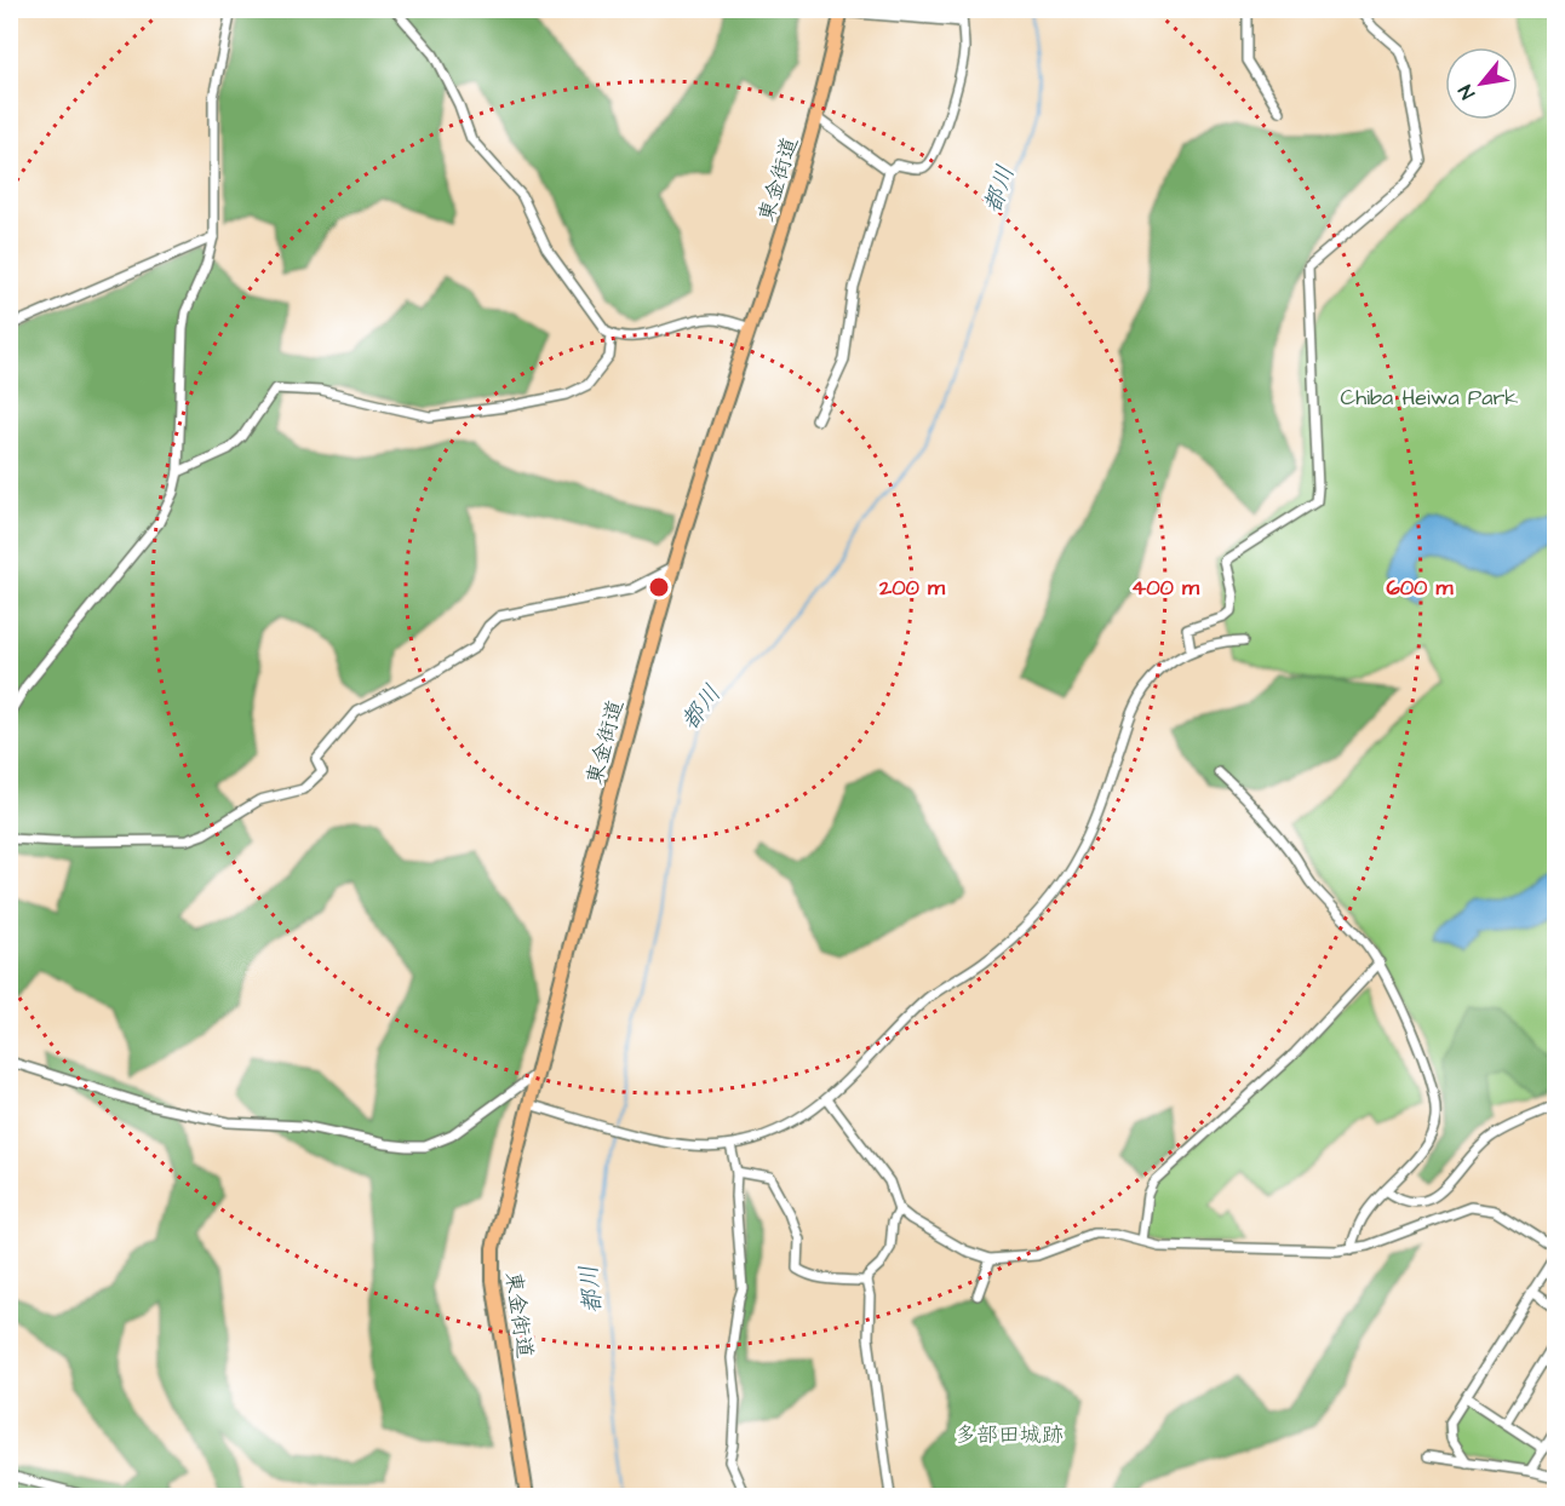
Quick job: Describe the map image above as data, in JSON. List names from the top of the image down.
{
  "streets": {
    "highway": ["東金街道"]
  },
  "water": ["都川"],
  "parks": ["Chiba Heiwa Park", "多部田城跡"],
  "north": "bottom left",
  "rings": ["200 m", "400 m", "600 m"]
}
